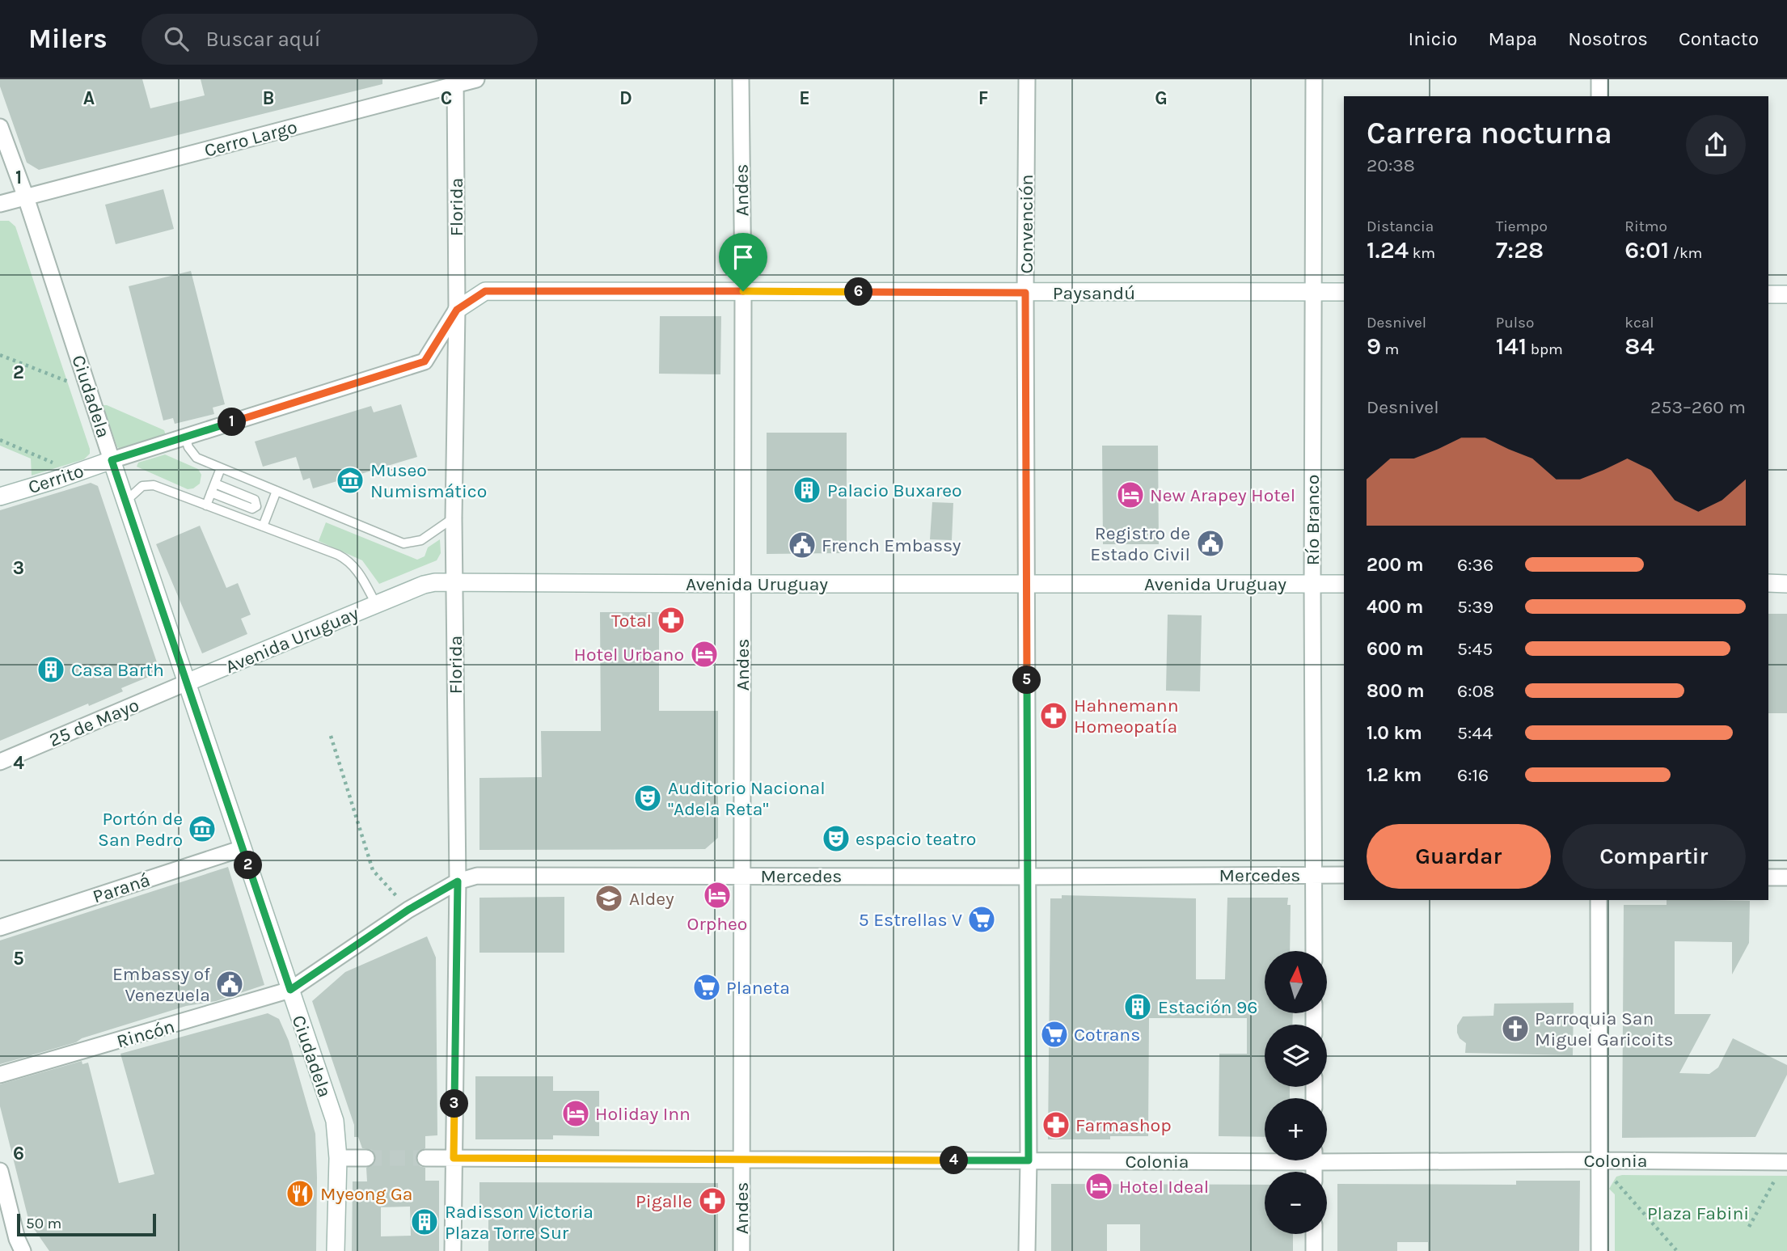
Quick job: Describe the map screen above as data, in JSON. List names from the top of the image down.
{
  "streets": {
    "street": [
      "Cerro Largo",
      "Andes",
      "Florida",
      "Convención",
      "Paysandú",
      "Ciudadela",
      "Cerrito",
      "Río Branco",
      "Avenida Uruguay",
      "25 de Mayo",
      "Mercedes",
      "Paraná",
      "Rincón",
      "Colonia"
    ]
  },
  "crossings": [
    ["Cerro Largo", "Florida"],
    ["Cerro Largo", "Ciudadela"],
    ["Andes", "Paysandú"],
    ["Andes", "Avenida Uruguay"],
    ["Andes", "Mercedes"],
    ["Andes", "Colonia"],
    ["Florida", "Paysandú"],
    ["Florida", "Avenida Uruguay"],
    ["Florida", "Mercedes"],
    ["Florida", "Colonia"],
    ["Convención", "Paysandú"],
    ["Convención", "Avenida Uruguay"],
    ["Convención", "Mercedes"],
    ["Convención", "Colonia"],
    ["Paysandú", "Ciudadela"],
    ["Paysandú", "Cerrito"],
    ["Paysandú", "Río Branco"],
    ["Ciudadela", "Cerrito"],
    ["Ciudadela", "Avenida Uruguay"],
    ["Ciudadela", "25 de Mayo"],
    ["Ciudadela", "Mercedes"],
    ["Ciudadela", "Paraná"],
    ["Ciudadela", "Rincón"],
    ["Río Branco", "Avenida Uruguay"],
    ["Río Branco", "Mercedes"],
    ["Avenida Uruguay", "25 de Mayo"],
    ["Mercedes", "Rincón"]
  ],
  "parks": ["Plaza Fabini"],
  "places": {
    "museum": ["Museo Numismático", "Portón de San Pedro"],
    "building": [
      "Palacio Buxareo",
      "Casa Barth",
      "Estación 96",
      "Radisson Victoria Plaza Torre Sur"
    ],
    "hotel": [
      "New Arapey Hotel",
      "Hotel Urbano",
      "Orpheo",
      "Holiday Inn",
      "Hotel Ideal"
    ],
    "public building": ["Registro de Estado Civil", "French Embassy", "Embassy of Venezuela"],
    "pharmacy": [
      "Total",
      "Hahnemann Homeopatía",
      "Farmashop",
      "Pigalle"
    ],
    "theatre": ["Auditorio Nacional \"Adela Reta\"", "espacio teatro"],
    "school or university": ["Aldey"],
    "supermarket": ["5 Estrellas V", "Planeta", "Cotrans"],
    "church": ["Parroquia San Miguel Garicoits"],
    "restaurant": ["Myeong Ga"]
  },
  "scale_bar": "50 m",
  "north": "top",
  "page": {
    "header": "Milers",
    "search": "Buscar aquí",
    "nav": [
      "Inicio",
      "Mapa",
      "Nosotros",
      "Contacto"
    ],
    "heading": ["Carrera nocturna", "20:38"],
    "stats": [
      ["Distancia", "1.24 km"],
      ["Tiempo", "7:28"],
      ["Ritmo", "6:01 /km"],
      ["Desnivel", "9 m"],
      ["Pulso", "141 bpm"],
      ["kcal", "84"]
    ],
    "pins": [
      "6",
      "1",
      "5",
      "2",
      "3",
      "4"
    ],
    "chart": ["Desnivel", "253–260 m"],
    "list": [
      {
        "name": "200 m",
        "note": "6:36"
      },
      {
        "name": "400 m",
        "note": "5:39"
      },
      {
        "name": "600 m",
        "note": "5:45"
      },
      {
        "name": "800 m",
        "note": "6:08"
      },
      {
        "name": "1.0 km",
        "note": "5:44"
      },
      {
        "name": "1.2 km",
        "note": "6:16"
      }
    ],
    "buttons": ["Guardar", "Compartir"],
    "map_buttons": ["+", "−"],
    "scale": "50 m"
  },
  "grid": {
    "columns": [
      "A",
      "B",
      "C",
      "D",
      "E",
      "F",
      "G"
    ],
    "rows": [
      "1",
      "2",
      "3",
      "4",
      "5",
      "6"
    ]
  }
}
